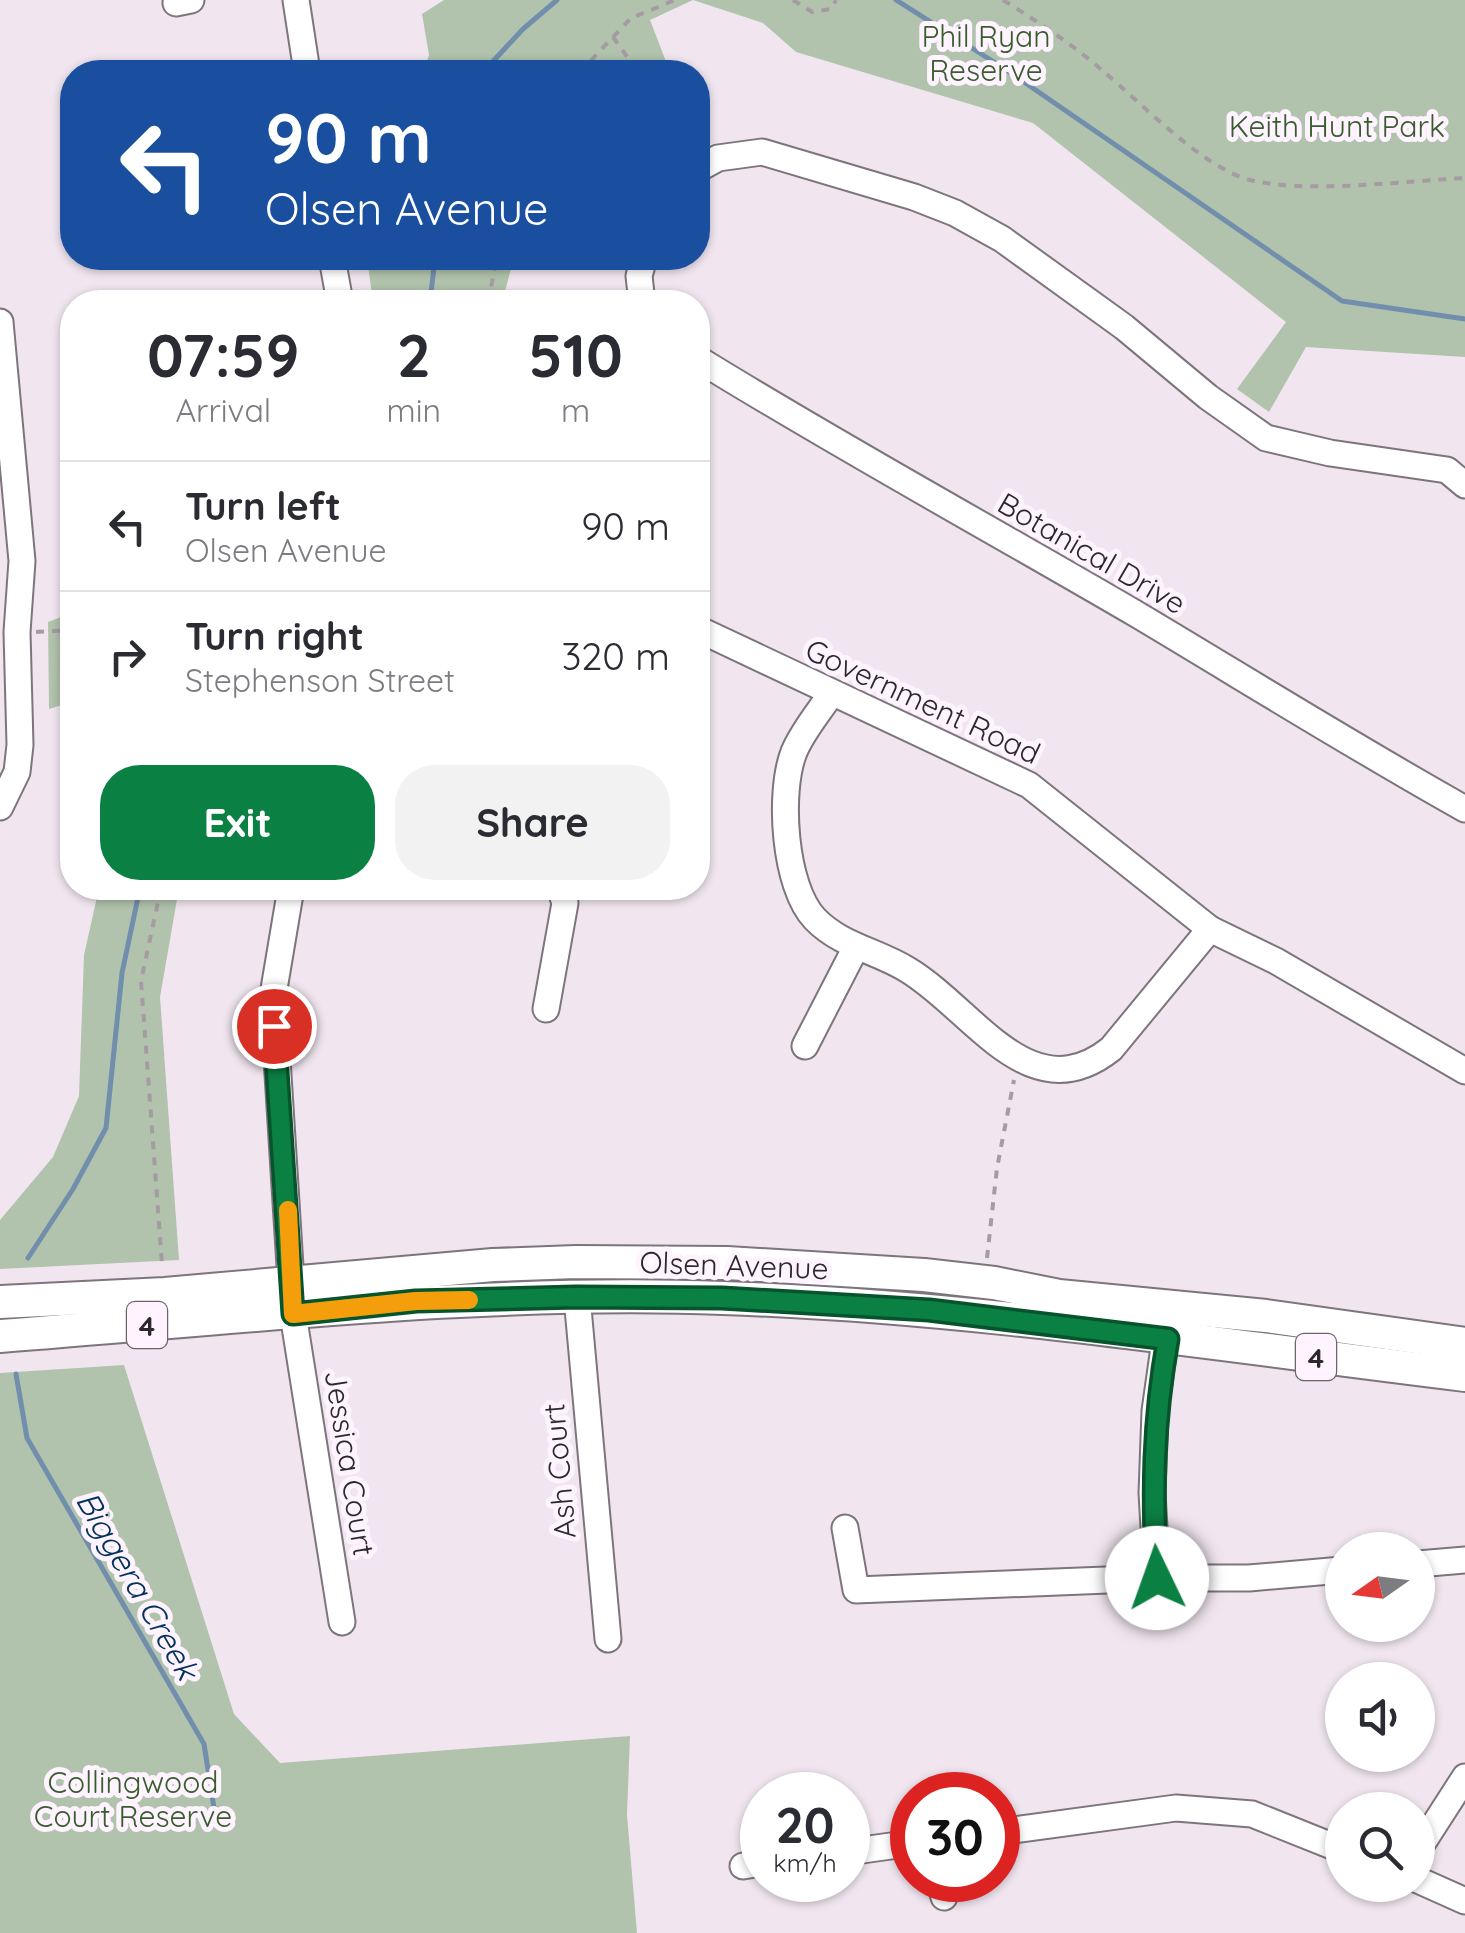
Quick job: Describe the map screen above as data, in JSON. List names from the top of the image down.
{
  "streets": {
    "main road": ["Olsen Avenue", "4"],
    "street": [
      "Botanical Drive",
      "Government Road",
      "Jessica Court",
      "Ash Court"
    ]
  },
  "crossings": [
    ["Olsen Avenue", "Jessica Court"],
    ["Olsen Avenue", "Ash Court"]
  ],
  "water": ["Biggera Creek"],
  "parks": ["Phil Ryan Reserve", "Keith Hunt Park", "Collingwood Court Reserve"],
  "north": "left",
  "page": {
    "turn": ["90 m", "Olsen Avenue"],
    "eta": [
      "07:59",
      "Arrival",
      "2",
      "min",
      "510",
      "m"
    ],
    "list": [
      {
        "name": "Turn left",
        "note": "Olsen Avenue",
        "value": "90 m"
      },
      {
        "name": "Turn right",
        "note": "Stephenson Street",
        "value": "320 m"
      }
    ],
    "buttons": ["Exit", "Share"],
    "speed": "20 km/h",
    "limit": "30"
  }
}
